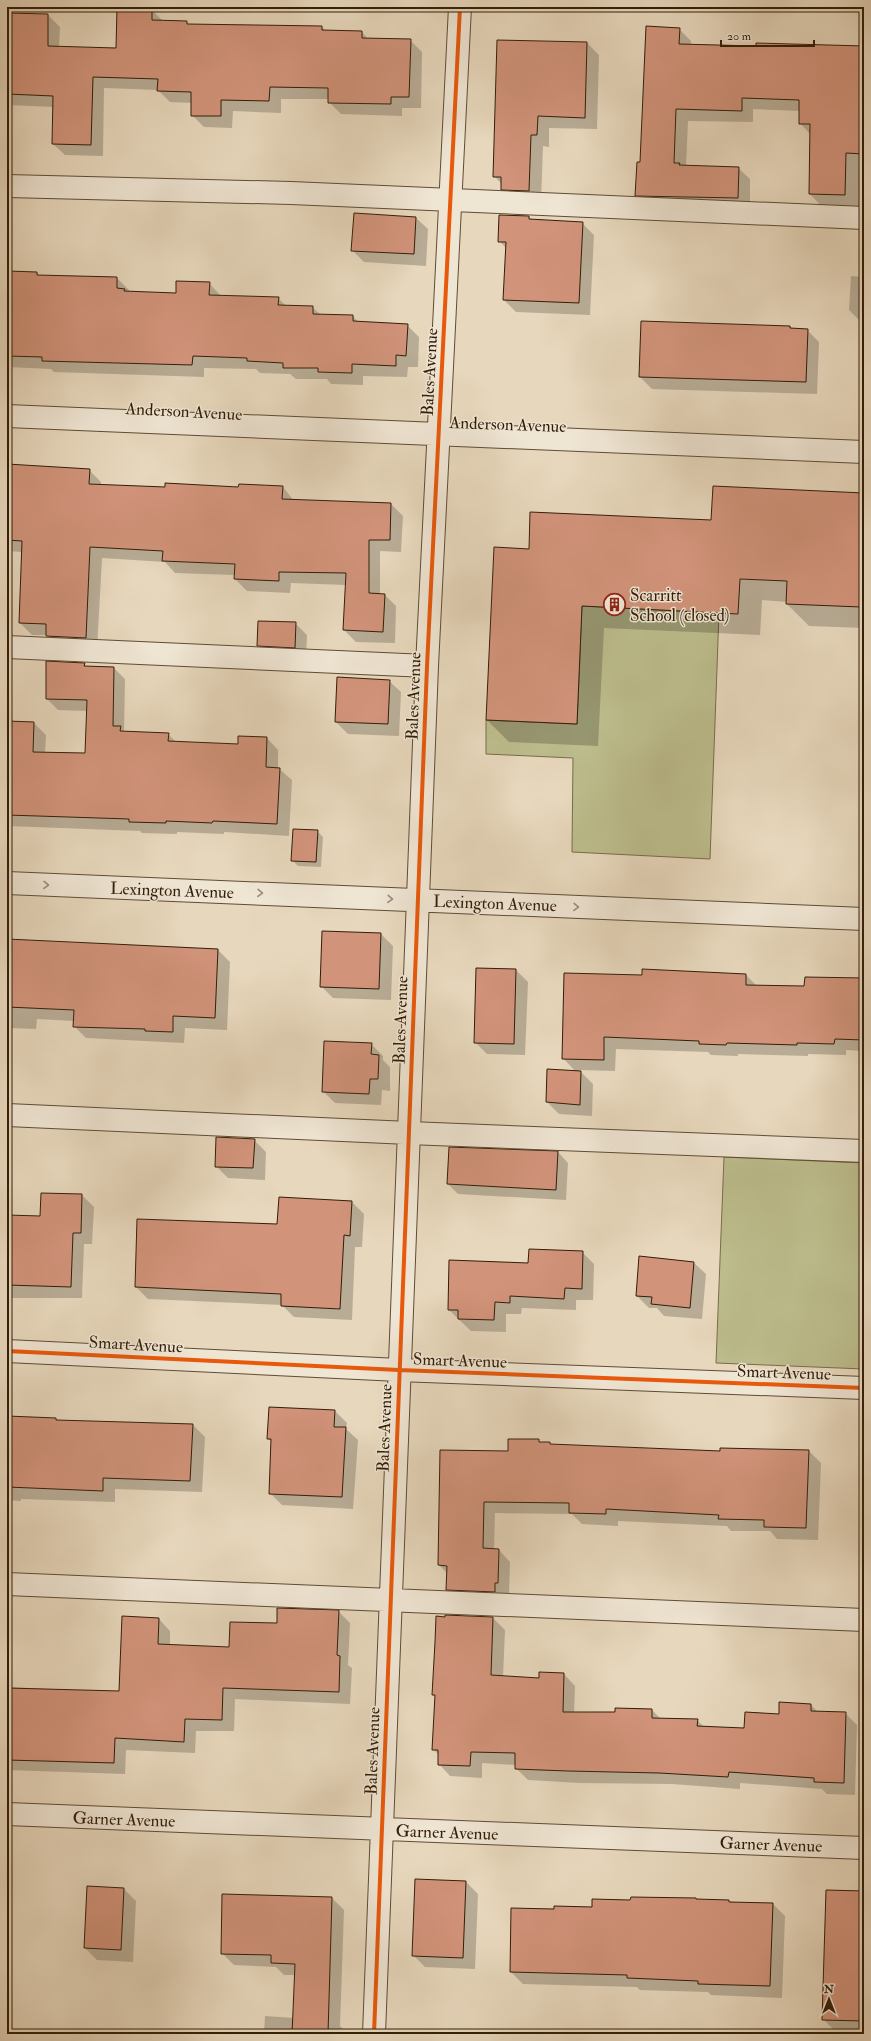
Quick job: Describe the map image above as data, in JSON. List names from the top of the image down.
{
  "streets": {
    "street": [
      "Bales Avenue",
      "Anderson Avenue",
      "Lexington Avenue",
      "Smart Avenue",
      "Garner Avenue"
    ]
  },
  "crossings": [
    ["Bales Avenue", "Anderson Avenue"],
    ["Bales Avenue", "Lexington Avenue"],
    ["Bales Avenue", "Smart Avenue"],
    ["Bales Avenue", "Garner Avenue"]
  ],
  "one_way": ["Lexington Avenue"],
  "places": {
    "building": ["Scarritt School (closed)"]
  },
  "scale_bar": "20 m",
  "north": "top"
}
